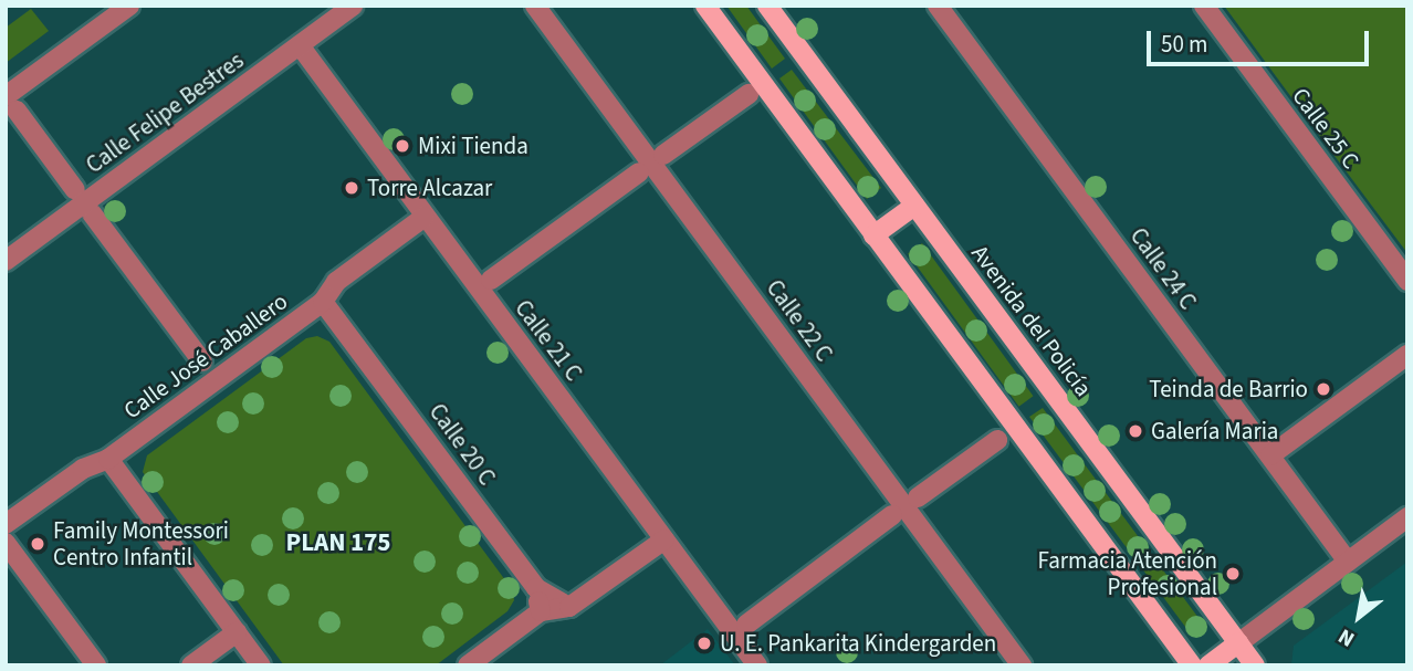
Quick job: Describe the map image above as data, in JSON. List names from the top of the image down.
{
  "streets": {
    "main road": ["Avenida del Policía"],
    "street": [
      "Calle Felipe Bestres",
      "Calle 25 C",
      "Calle 24 C",
      "Calle 22 C",
      "Calle 21 C",
      "Calle José Caballero",
      "Calle 20 C"
    ]
  },
  "crossings": [
    ["Calle Felipe Bestres", "Calle 21 C"],
    ["Calle 21 C", "Calle José Caballero"],
    ["Calle José Caballero", "Calle 20 C"]
  ],
  "districts": ["PLAN 175"],
  "places": [
    "Mixi Tienda",
    "Torre Alcazar",
    "Teinda de Barrio",
    "Galería Maria",
    "Family Montessori Centro Infantil",
    "Farmacia Atención Profesional",
    "U. E. Pankarita Kindergarden"
  ],
  "scale_bar": "50 m",
  "north": "bottom left"
}
